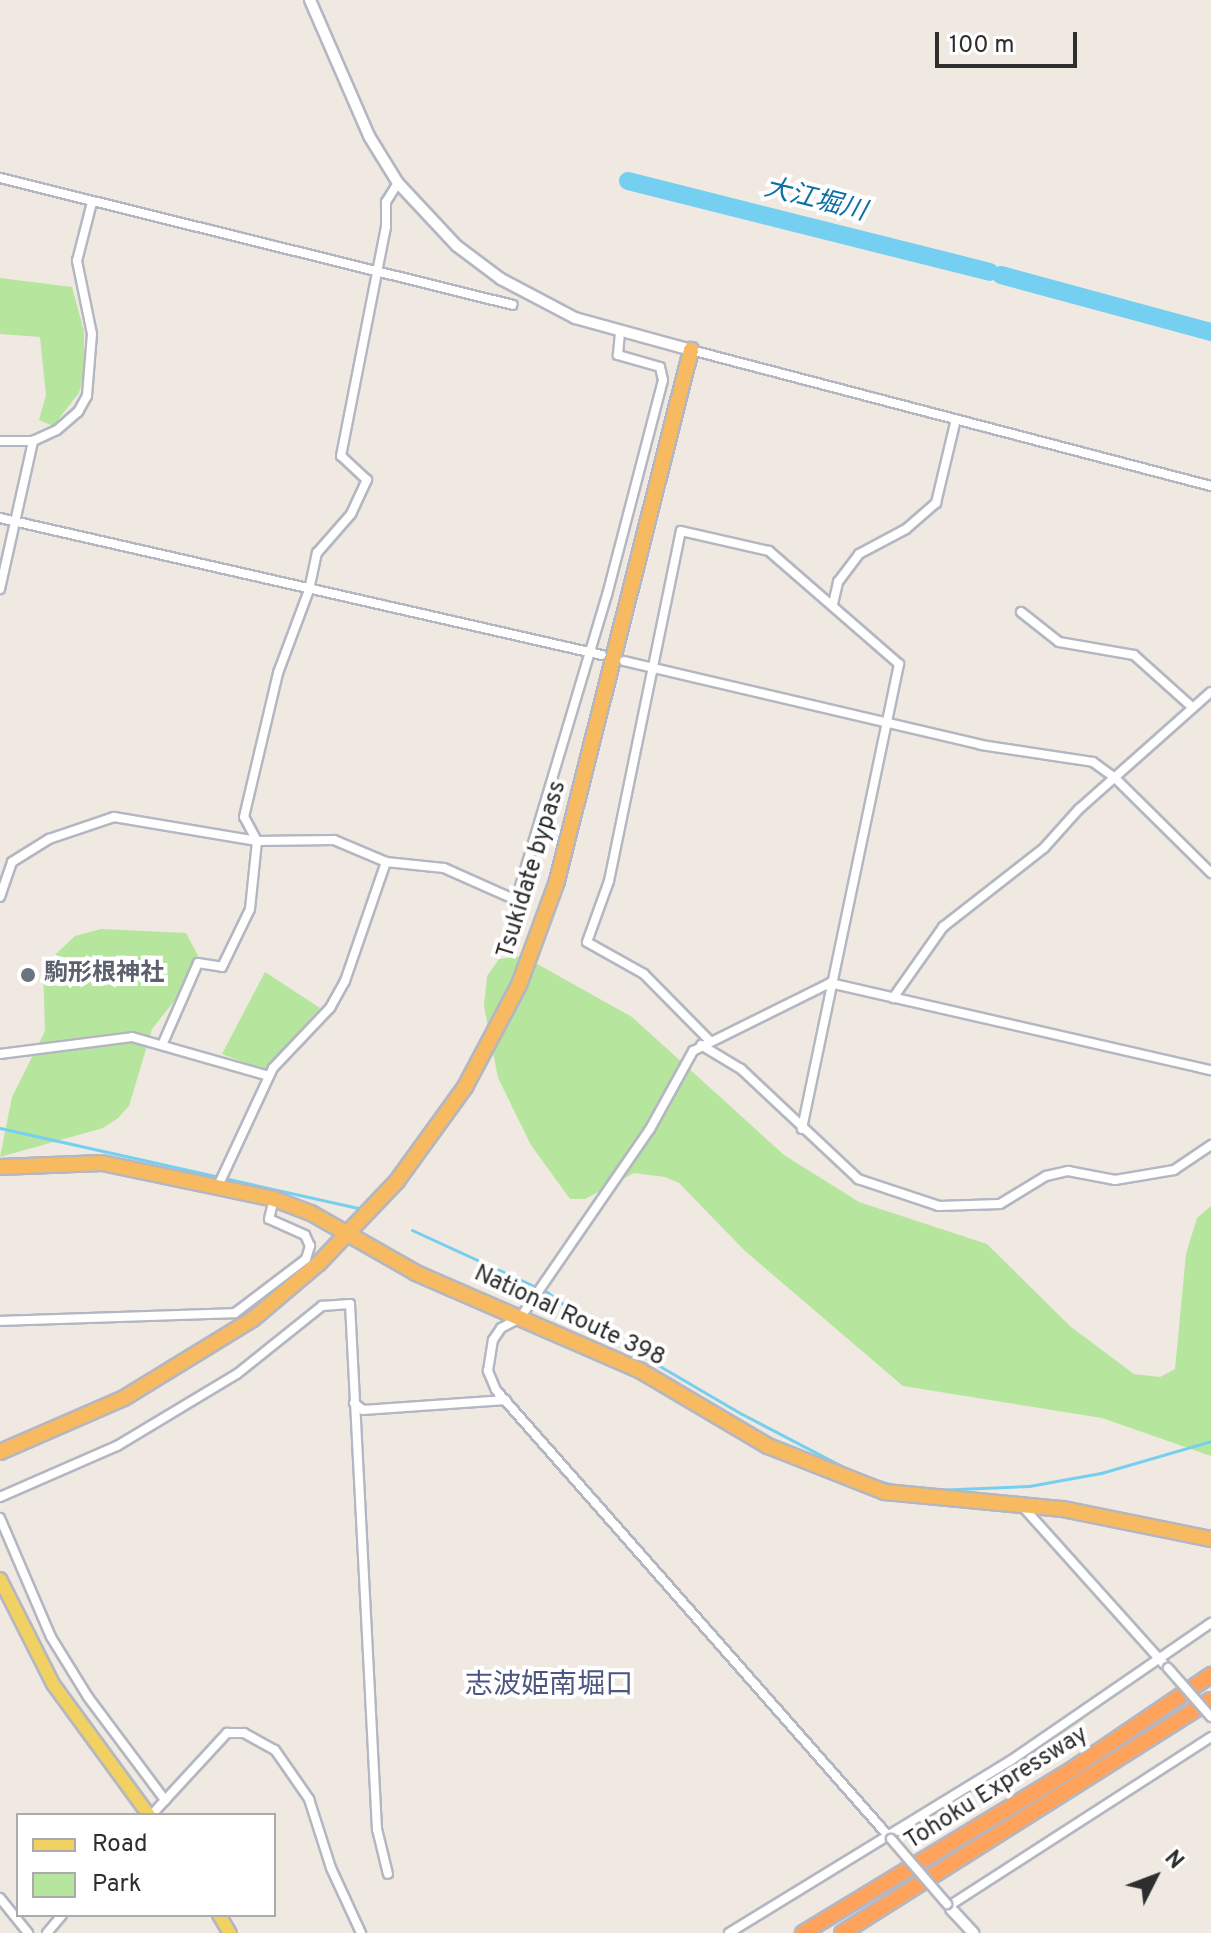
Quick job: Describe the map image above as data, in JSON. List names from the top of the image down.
{
  "streets": {
    "highway": ["Tsukidate bypass", "National Route 398", "Tohoku Expressway"]
  },
  "crossings": [
    ["Tsukidate bypass", "National Route 398"]
  ],
  "districts": ["志波姫南堀口"],
  "water": ["大江堀川"],
  "places": ["駒形根神社"],
  "legend": ["Road", "Park"],
  "scale_bar": "100 m",
  "north": "top right"
}
